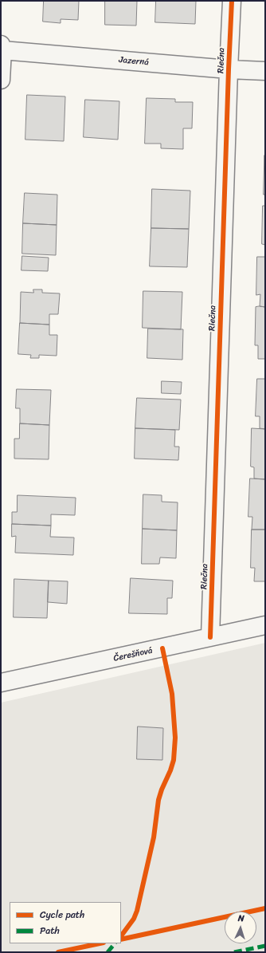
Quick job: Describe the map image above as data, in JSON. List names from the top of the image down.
{
  "streets": {
    "street": ["Riečna", "Jazerná", "Čerešňová"]
  },
  "crossings": [
    ["Riečna", "Jazerná"],
    ["Riečna", "Čerešňová"]
  ],
  "legend": ["Cycle path", "Path"],
  "north": "top"
}
